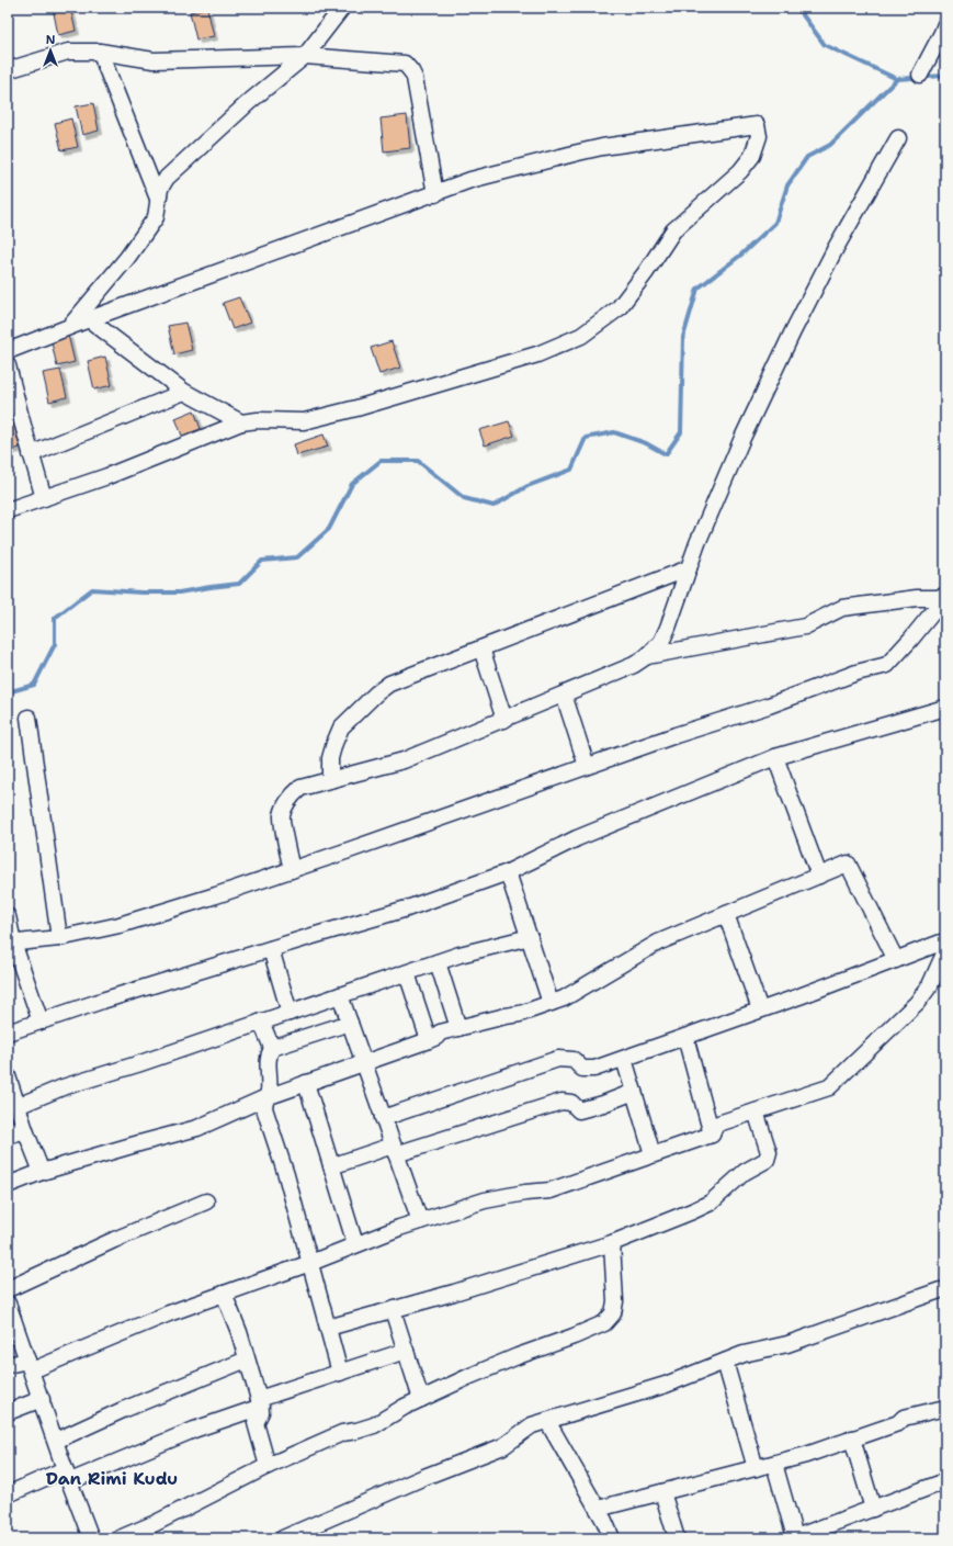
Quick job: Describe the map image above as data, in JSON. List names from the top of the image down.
{
  "districts": ["Dan Rimi Kudu"],
  "north": "top"
}
